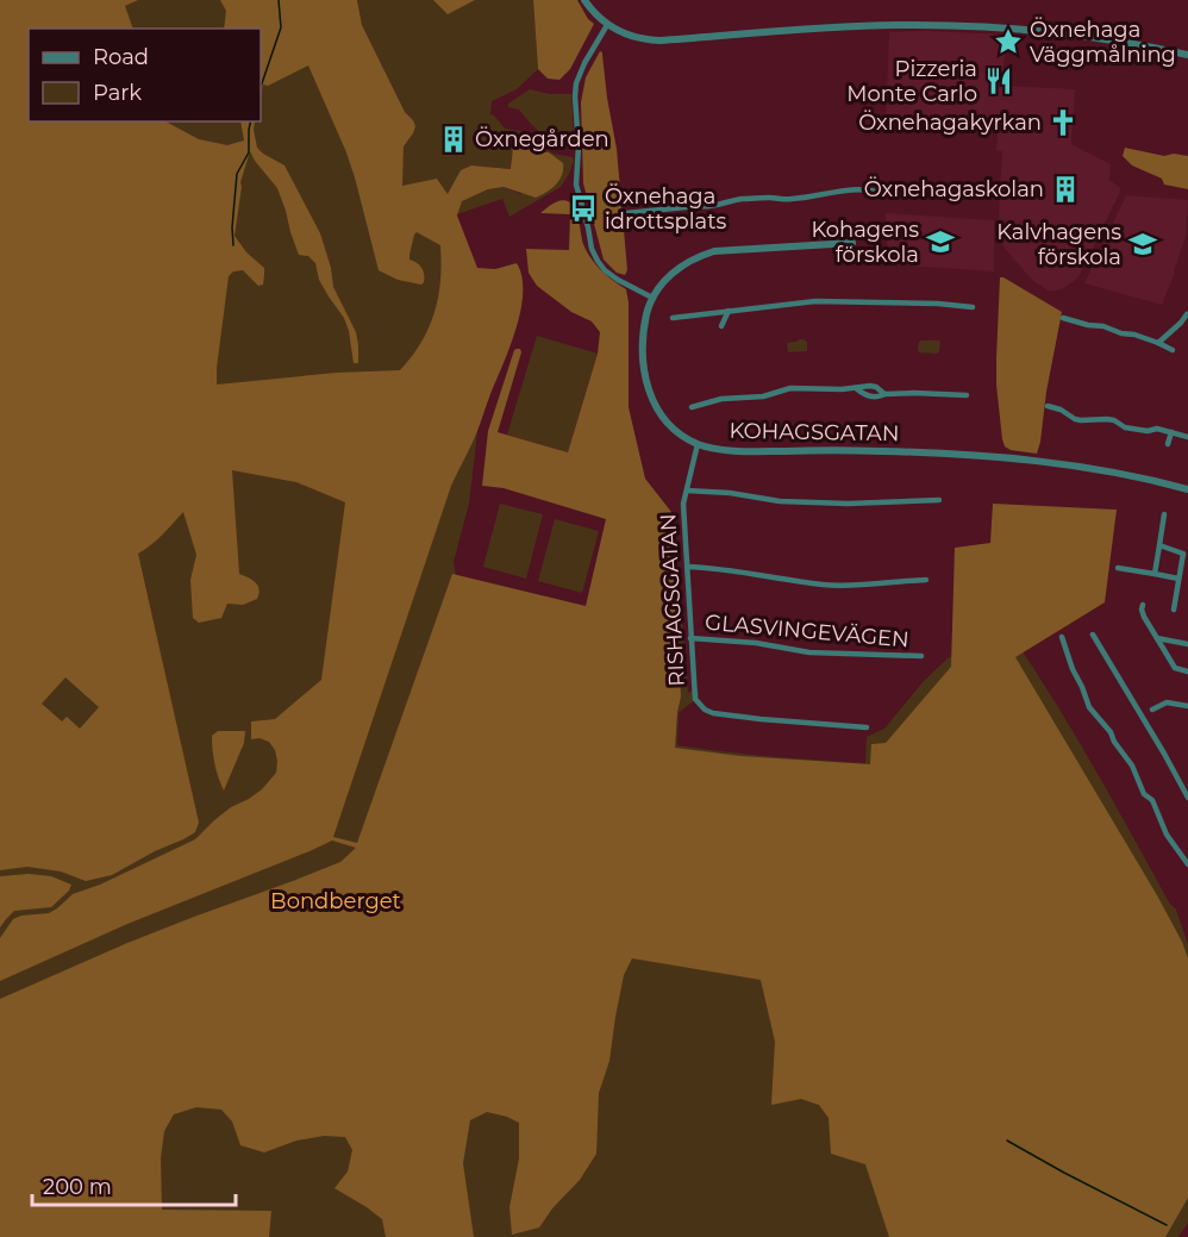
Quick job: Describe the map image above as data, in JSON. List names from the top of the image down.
{
  "streets": {
    "street": ["KOHAGSGATAN", "RISHAGSGATAN", "GLASVINGEVÄGEN"]
  },
  "crossings": [
    ["KOHAGSGATAN", "RISHAGSGATAN"],
    ["RISHAGSGATAN", "GLASVINGEVÄGEN"]
  ],
  "parks": ["Bondberget"],
  "places": {
    "place": ["Öxnehaga Väggmålning"],
    "restaurant": ["Pizzeria Monte Carlo"],
    "church": ["Öxnehagakyrkan"],
    "building": ["Öxnegården", "Öxnehagaskolan"],
    "bus stop": ["Öxnehaga idrottsplats"],
    "school or university": ["Kohagens förskola", "Kalvhagens förskola"]
  },
  "legend": ["Road", "Park"],
  "scale_bar": "200 m"
}
